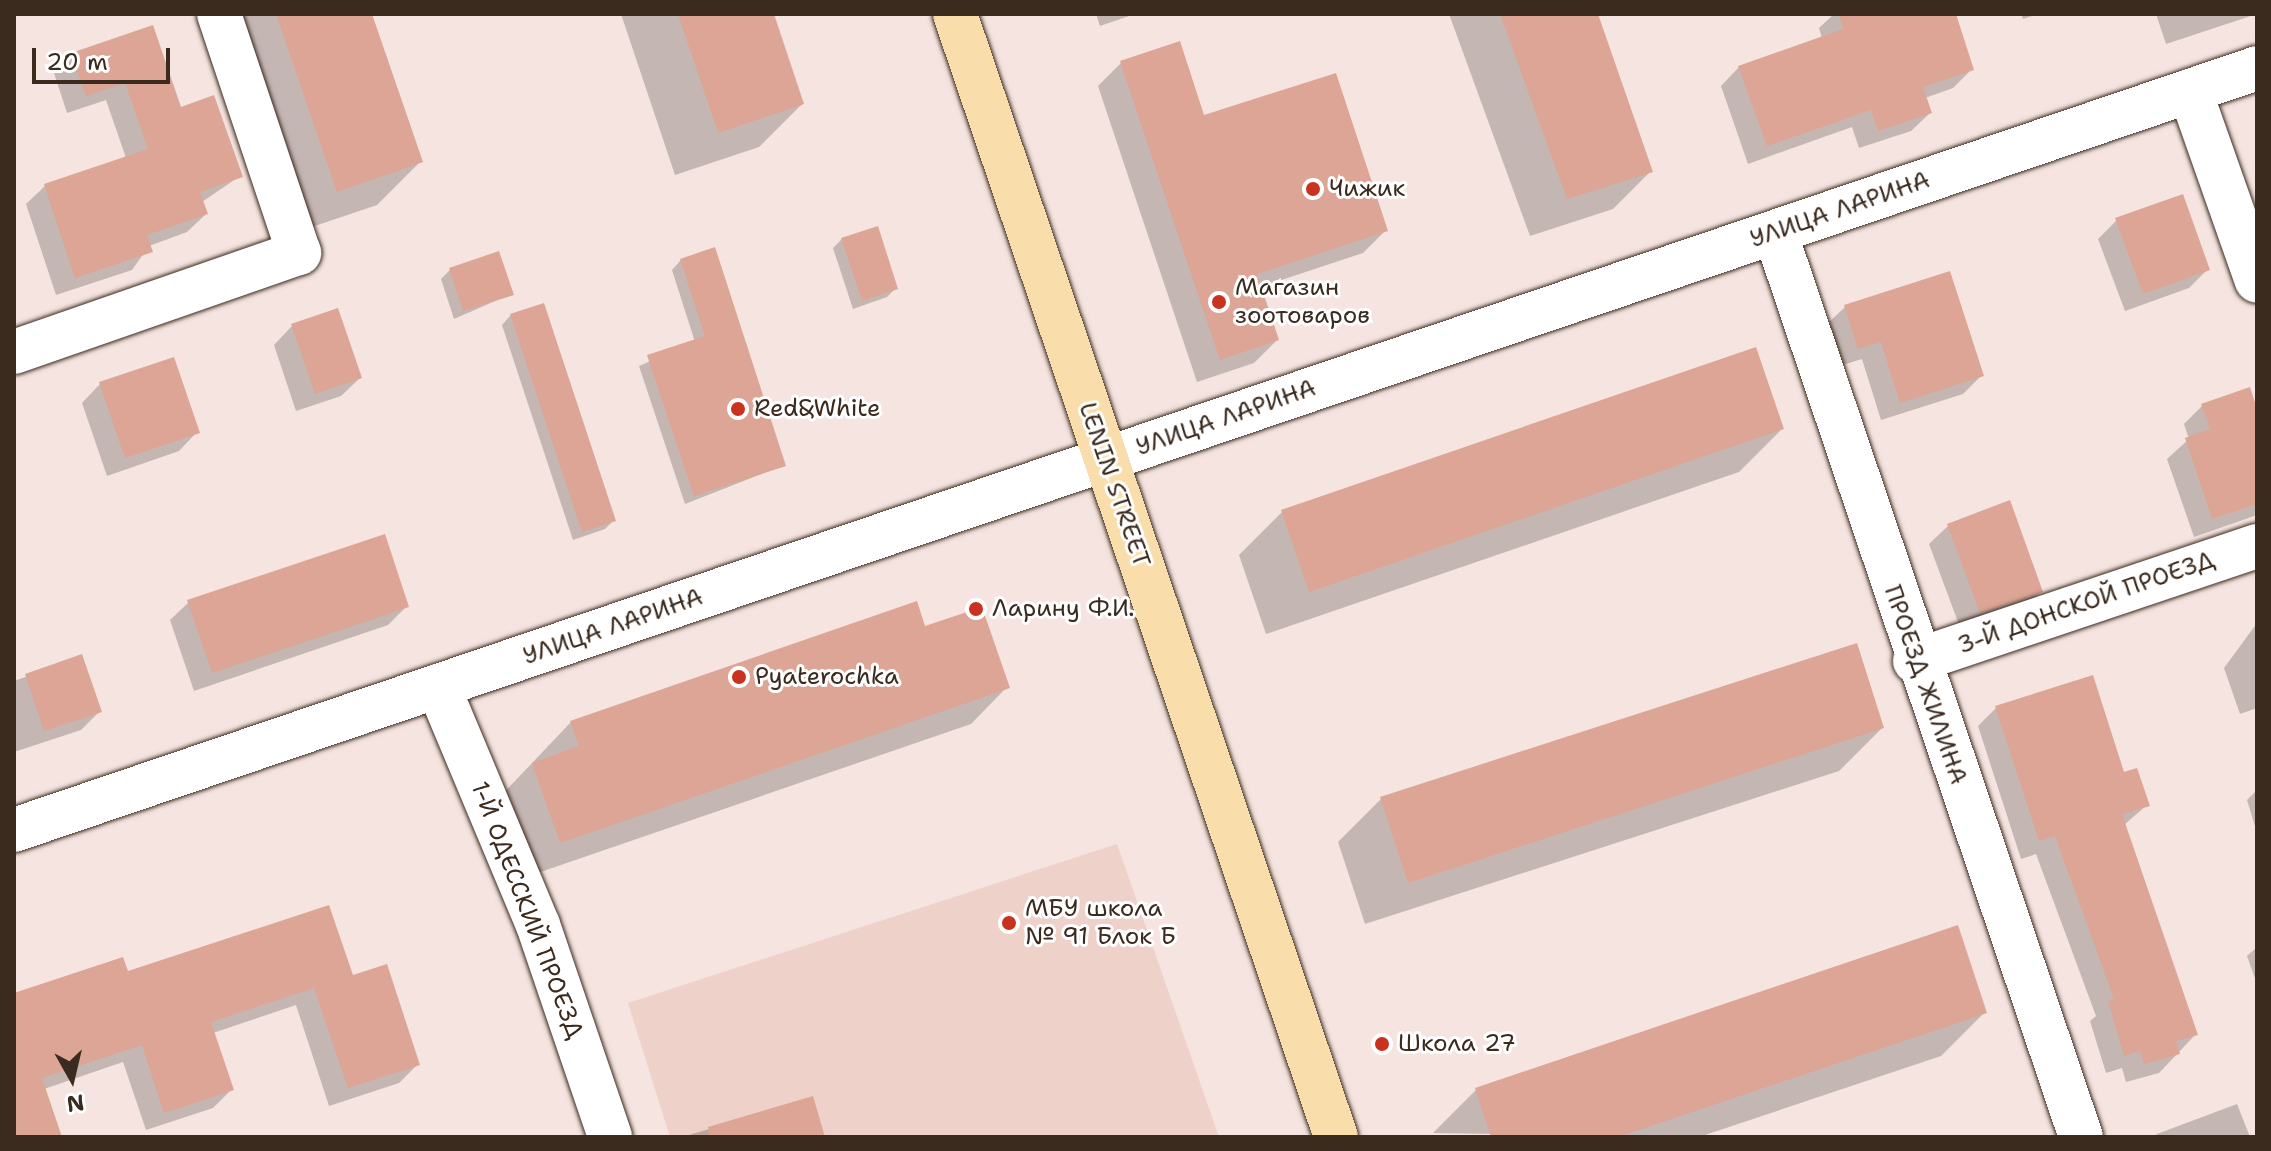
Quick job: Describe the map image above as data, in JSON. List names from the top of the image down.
{
  "streets": {
    "main road": ["LENIN STREET"],
    "street": [
      "УЛИЦА ЛАРИНА",
      "3-Й ДОНСКОЙ ПРОЕЗД",
      "ПРОЕЗД ЖИЛИНА",
      "1-Й ОДЕССКИЙ ПРОЕЗД"
    ]
  },
  "crossings": [
    ["УЛИЦА ЛАРИНА", "LENIN STREET"],
    ["УЛИЦА ЛАРИНА", "ПРОЕЗД ЖИЛИНА"],
    ["УЛИЦА ЛАРИНА", "1-Й ОДЕССКИЙ ПРОЕЗД"],
    ["3-Й ДОНСКОЙ ПРОЕЗД", "ПРОЕЗД ЖИЛИНА"]
  ],
  "places": [
    "Чижик",
    "Магазин зоотоваров",
    "Red&White",
    "Ларину Ф.И.",
    "Pyaterochka",
    "МБУ школа № 91 Блок Б",
    "Школа 27"
  ],
  "scale_bar": "20 m",
  "north": "bottom"
}
